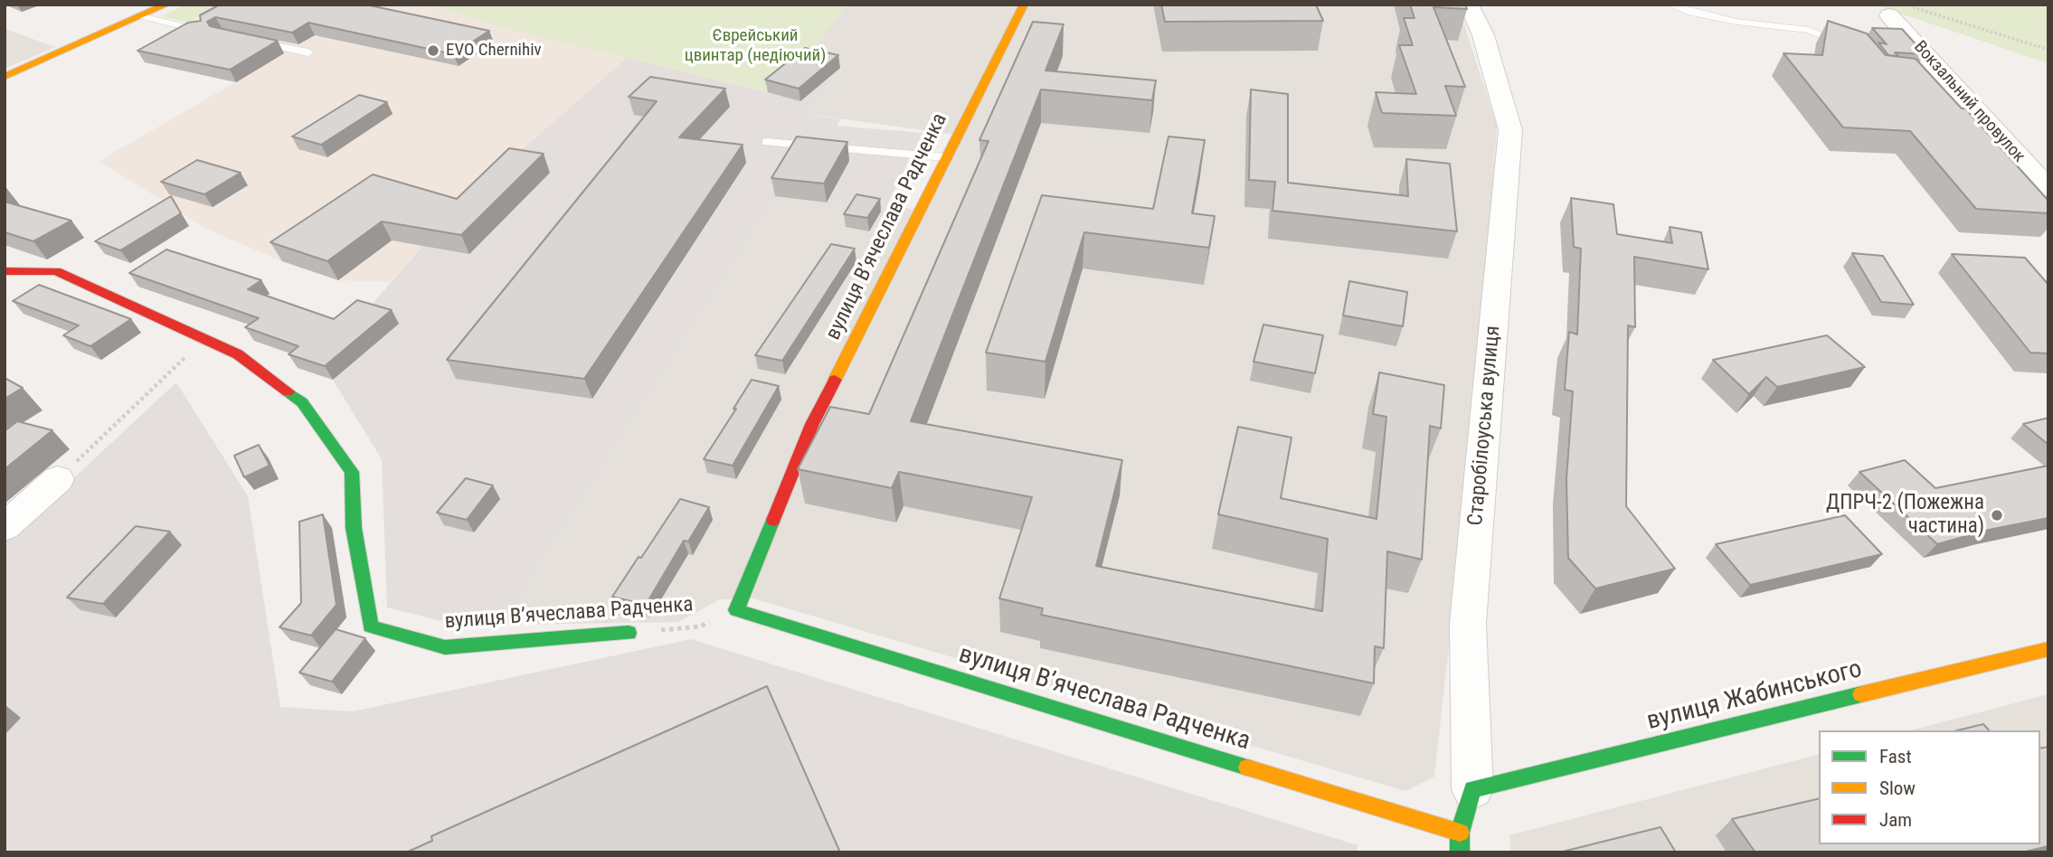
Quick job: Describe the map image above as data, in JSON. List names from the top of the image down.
{
  "streets": {
    "street": [
      "Вокзальний провулок",
      "вулиця Вʼячеслава Радченка",
      "Старобілоуська вулиця",
      "вулиця Жабинського"
    ]
  },
  "crossings": [
    ["вулиця Вʼячеслава Радченка", "Старобілоуська вулиця"],
    ["Старобілоуська вулиця", "вулиця Жабинського"]
  ],
  "parks": ["Єврейський цвинтар (недіючий)"],
  "places": ["EVO Chernihiv", "ДПРЧ-2 (Пожежна частина)"],
  "legend": ["Fast", "Slow", "Jam"]
}
